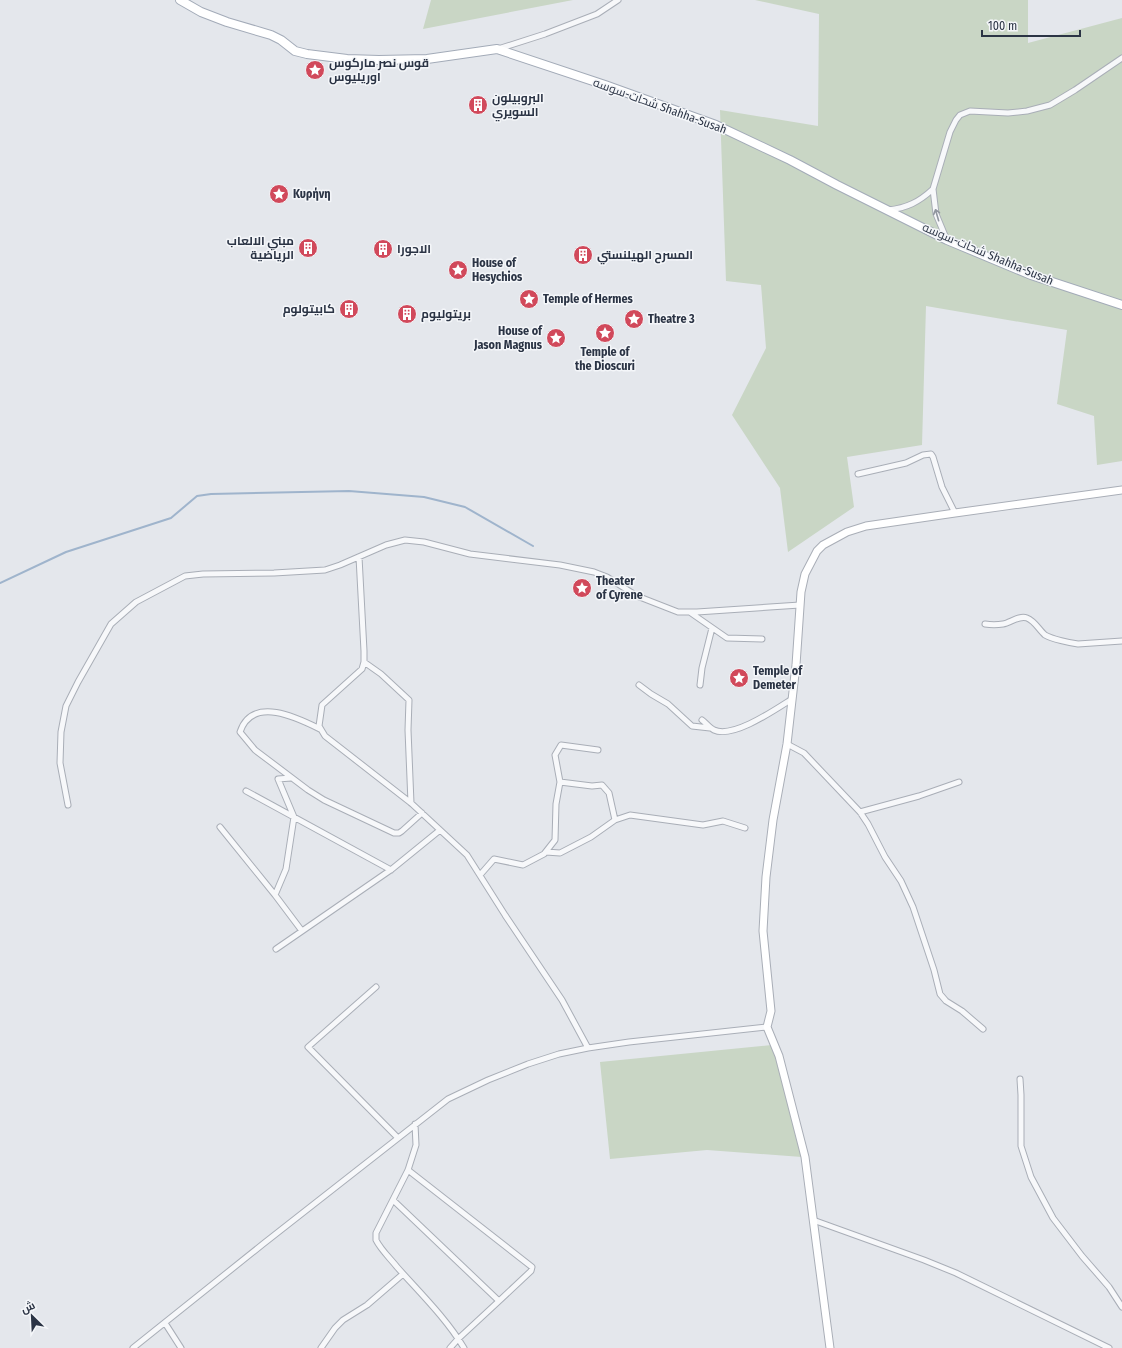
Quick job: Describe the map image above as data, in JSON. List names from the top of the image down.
{
  "streets": {
    "main road": ["شحات-سوسه Shahha-Susah"]
  },
  "places": {
    "place": [
      "قوس نصر ماركوس اوريليوس",
      "Κυρήνη",
      "House of Hesychios",
      "Temple of Hermes",
      "Theatre 3",
      "Temple of the Dioscuri",
      "House of Jason Magnus",
      "Theater of Cyrene",
      "Temple of Demeter"
    ],
    "building": [
      "البروبيلون السويري",
      "مبني الالعاب الرياضية",
      "الاجورا",
      "المسرح الهيلنستي",
      "كابيتولوم",
      "بريتوليوم"
    ]
  },
  "scale_bar": "100 m",
  "north": "top left"
}
